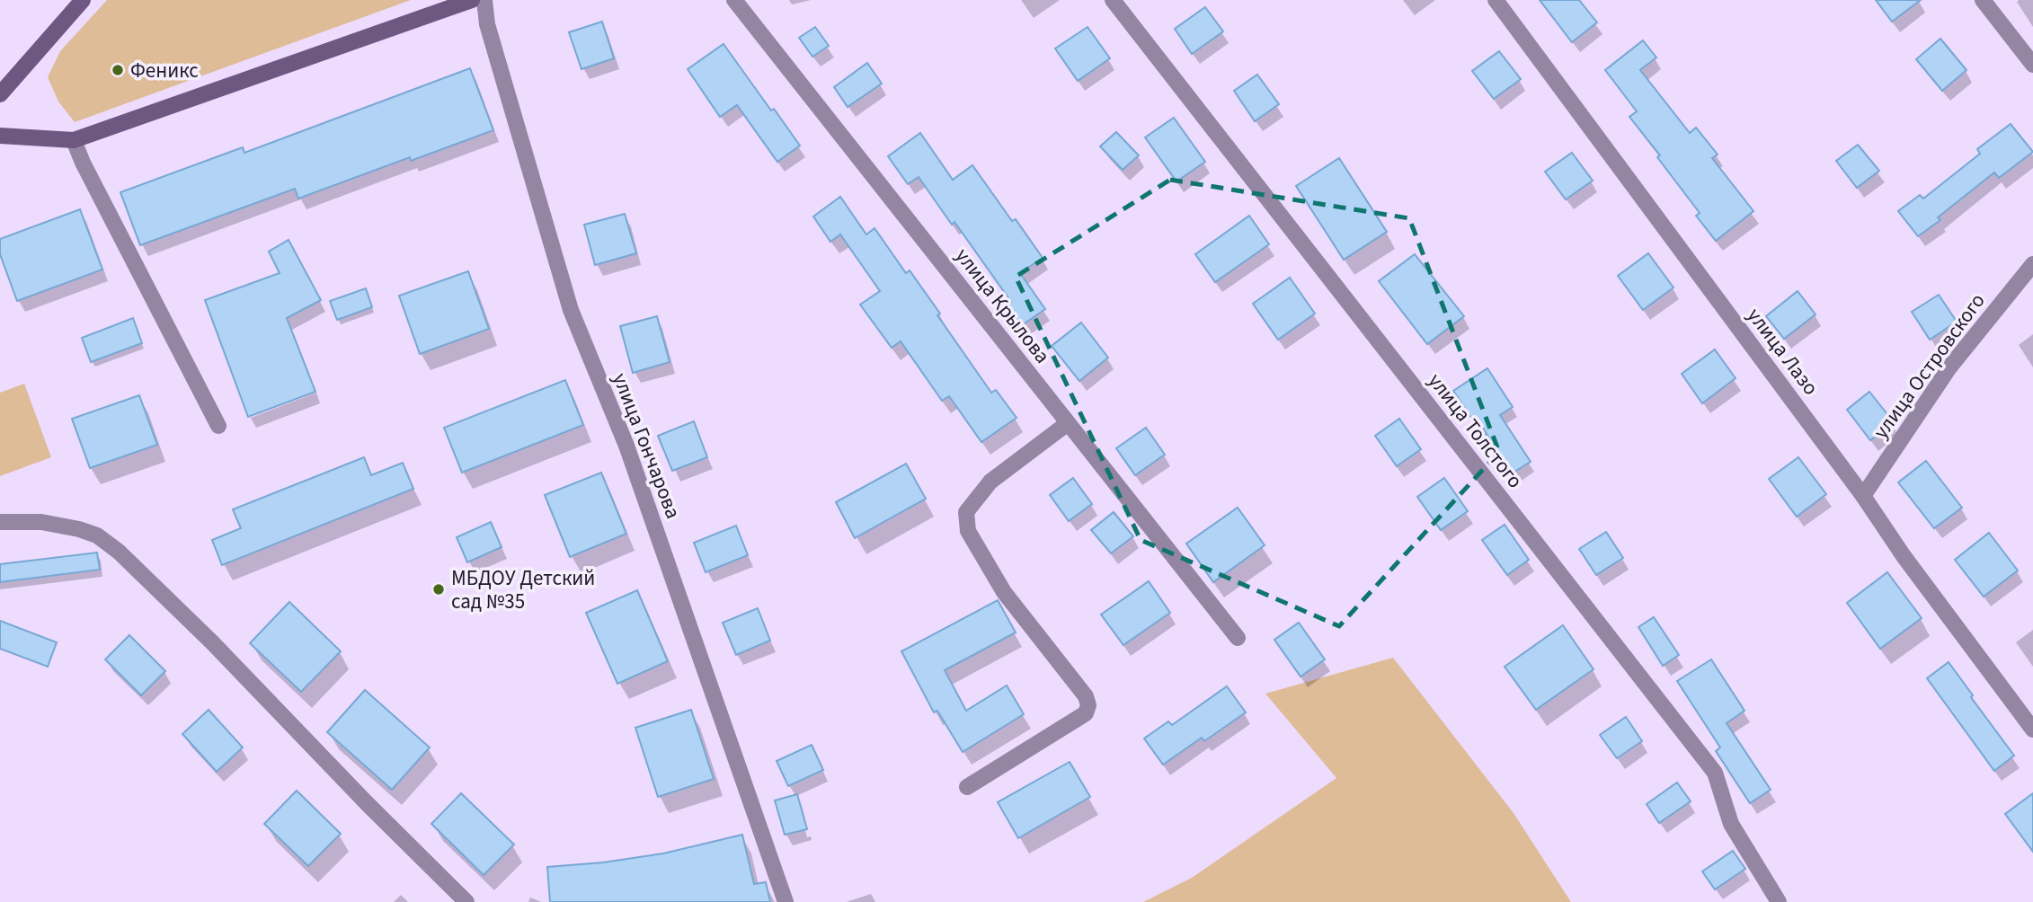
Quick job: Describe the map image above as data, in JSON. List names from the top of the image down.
{
  "streets": {
    "street": [
      "улица Крылова",
      "улица Лазо",
      "улица Островского",
      "улица Толстого",
      "улица Гончарова"
    ]
  },
  "crossings": [
    ["улица Лазо", "улица Островского"]
  ],
  "places": ["Феникс", "МБДОУ Детский сад №35"]
}
